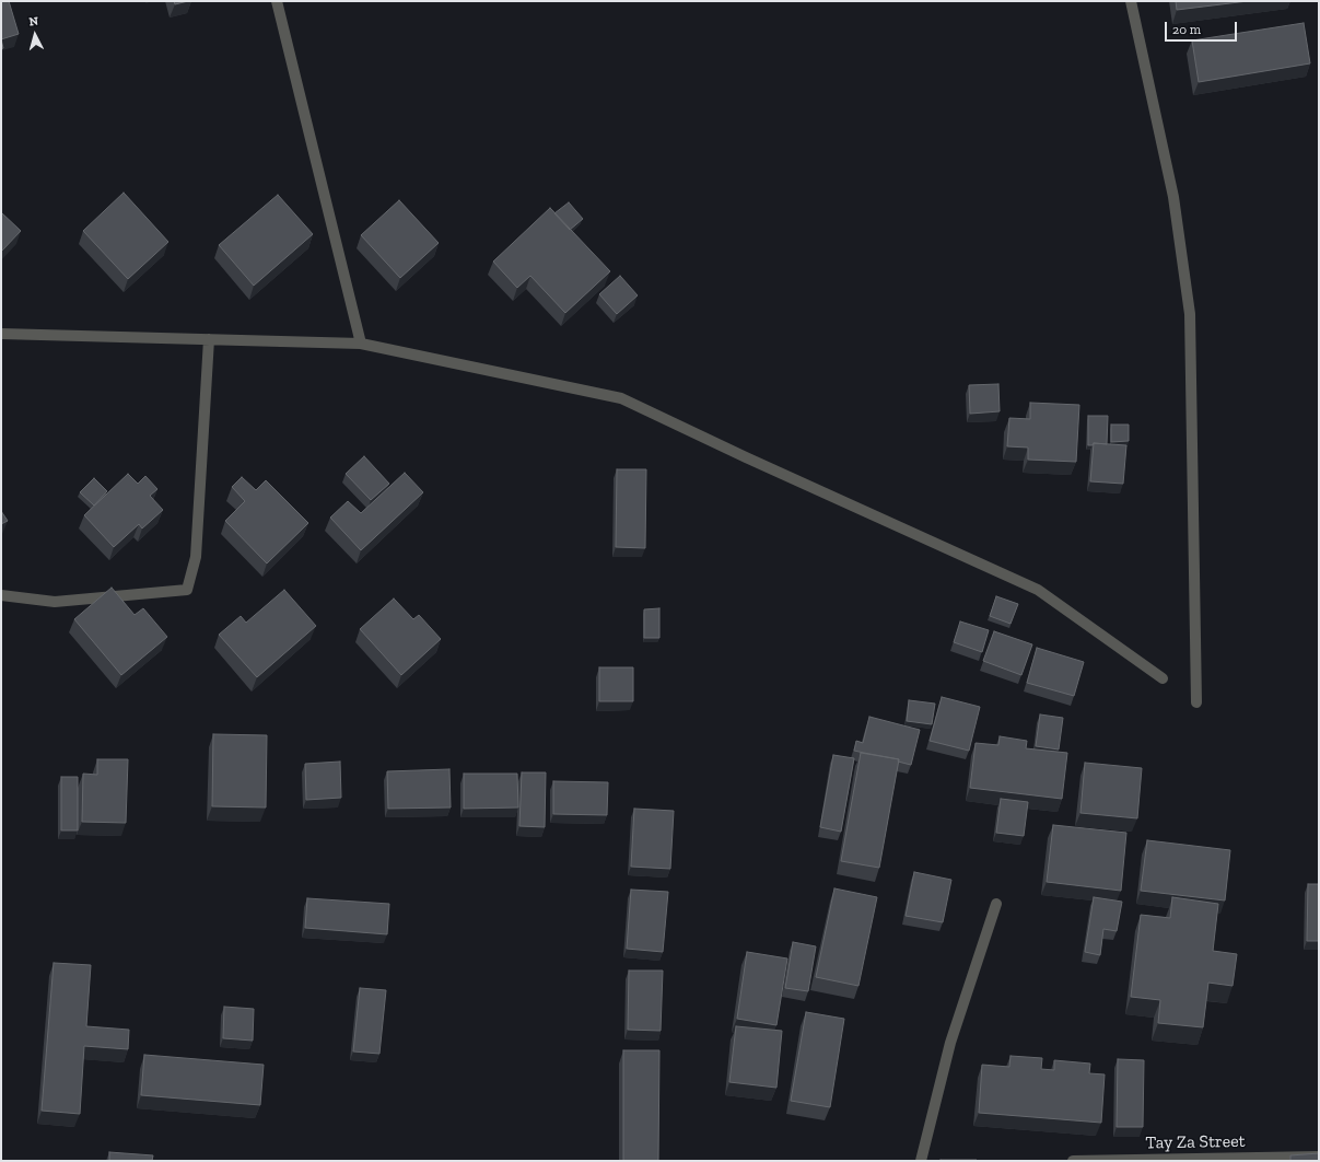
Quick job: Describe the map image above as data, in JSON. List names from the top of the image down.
{
  "streets": {
    "street": ["Tay Za Street"]
  },
  "scale_bar": "20 m",
  "north": "top"
}
